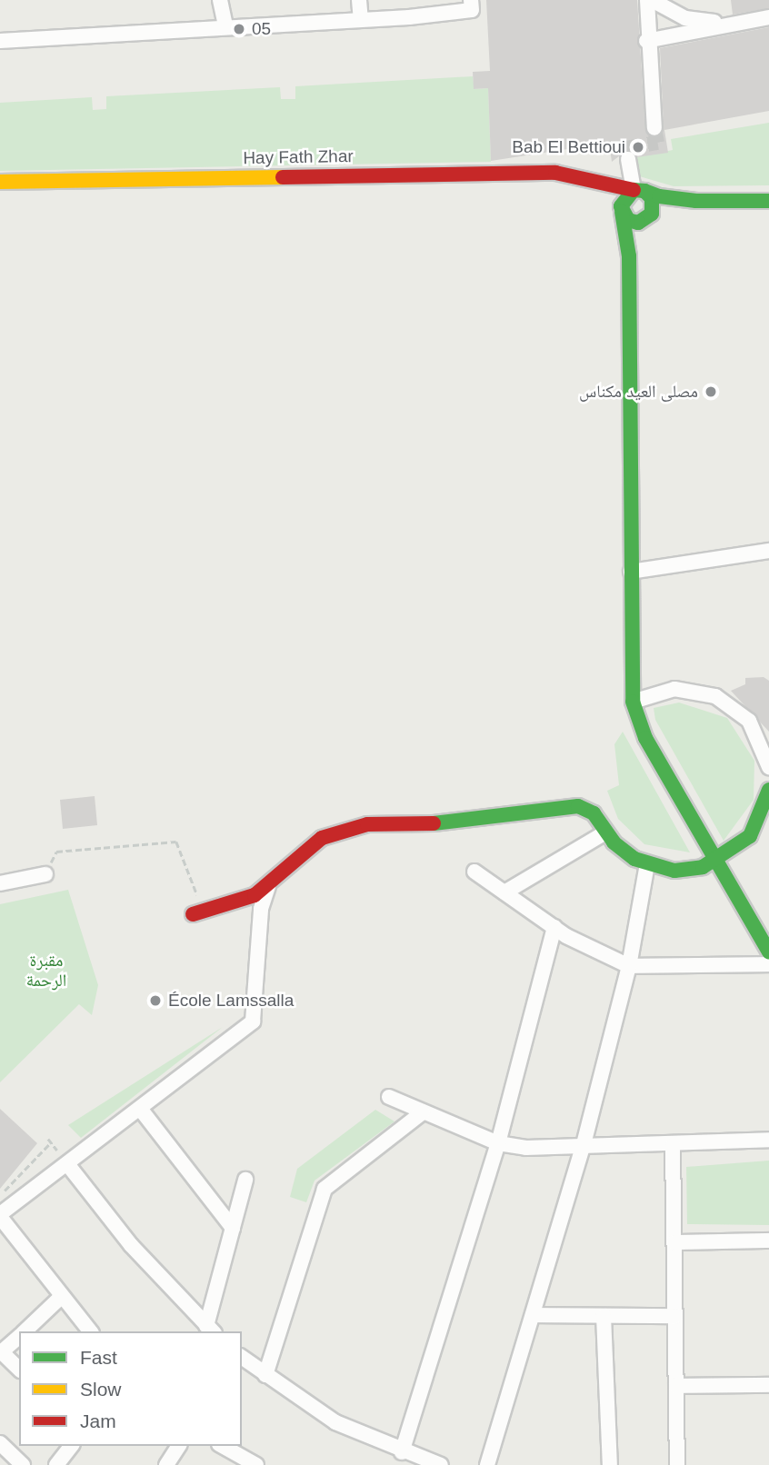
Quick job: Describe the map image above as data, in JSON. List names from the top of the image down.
{
  "streets": {
    "street": ["Hay Fath Zhar"]
  },
  "parks": ["مقبرة الرحمة"],
  "places": [
    "05",
    "Bab El Bettioui",
    "مصلى العيد مكناس",
    "École Lamssalla"
  ],
  "legend": ["Fast", "Slow", "Jam"]
}
